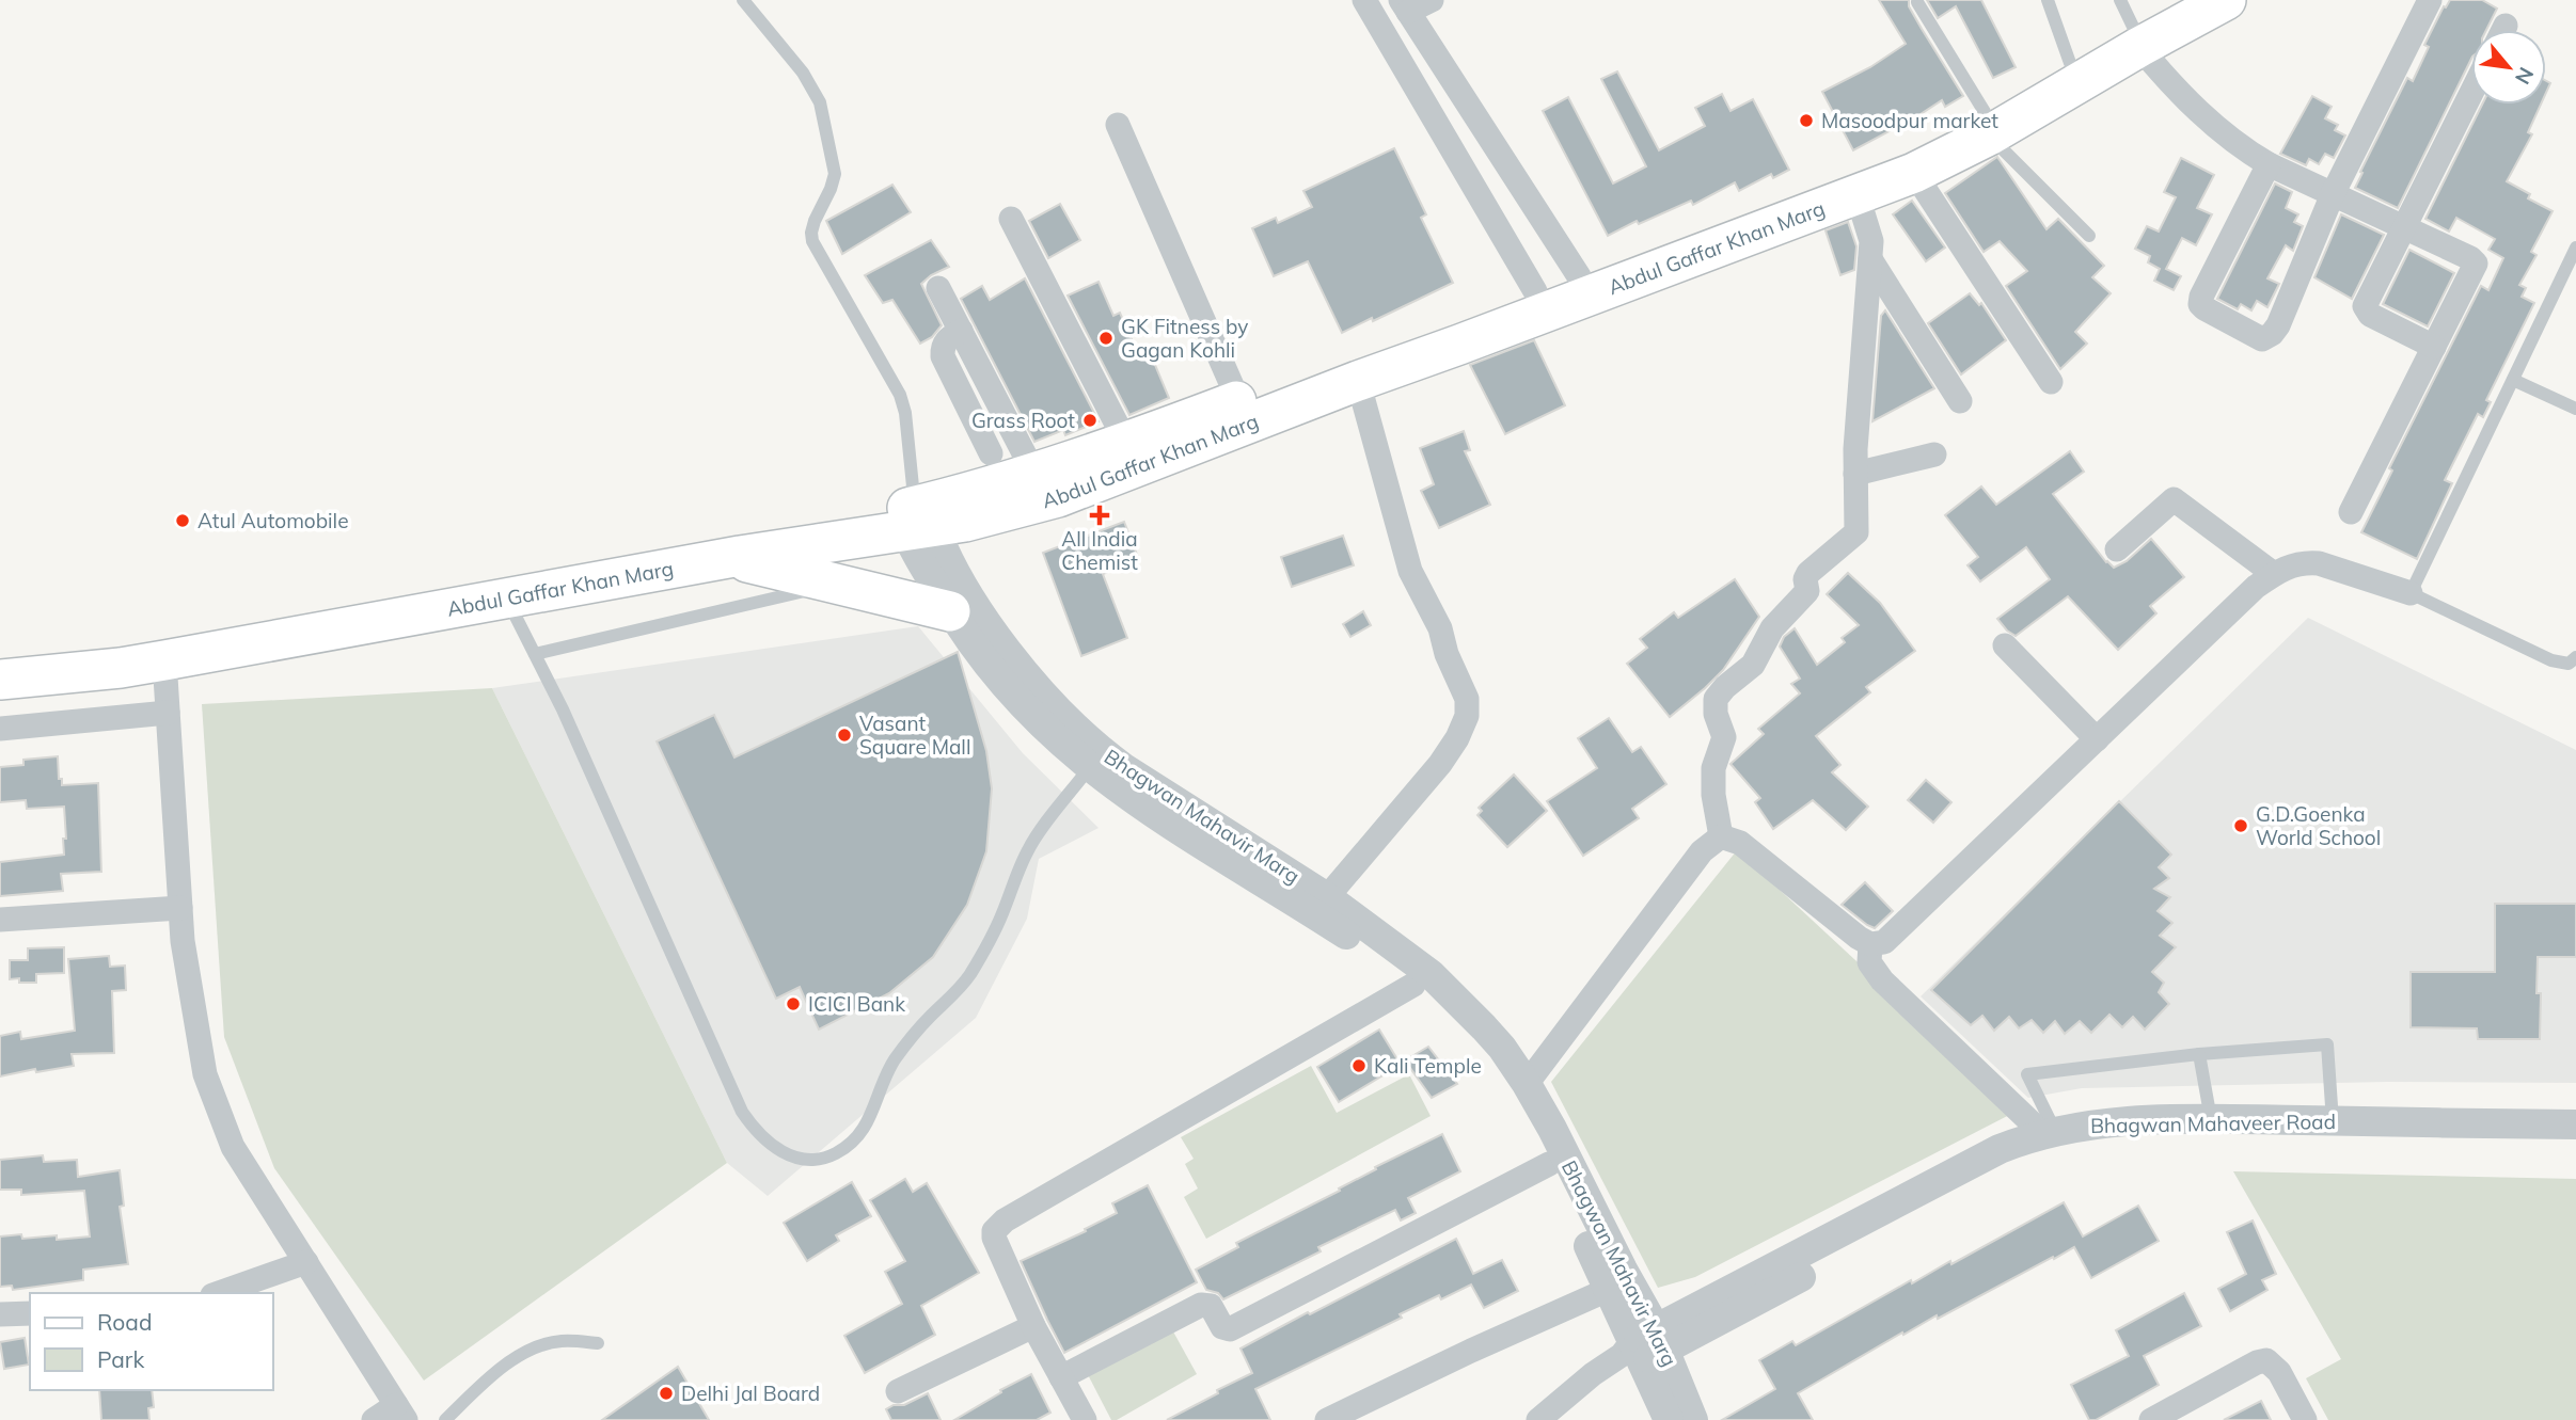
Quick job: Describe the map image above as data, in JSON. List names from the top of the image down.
{
  "streets": {
    "main road": ["Abdul Gaffar Khan Marg"],
    "street": ["Bhagwan Mahavir Marg", "Bhagwan Mahaveer Road"]
  },
  "crossings": [
    ["Abdul Gaffar Khan Marg", "Bhagwan Mahavir Marg"],
    ["Bhagwan Mahavir Marg", "Bhagwan Mahaveer Road"]
  ],
  "places": {
    "other": [
      "Masoodpur market",
      "GK Fitness by Gagan Kohli",
      "Grass Root",
      "Atul Automobile",
      "Vasant Square Mall",
      "G.D.Goenka World School",
      "ICICI Bank",
      "Kali Temple",
      "Delhi Jal Board"
    ],
    "health": ["All India Chemist"]
  },
  "legend": ["Road", "Park"],
  "north": "bottom right"
}
